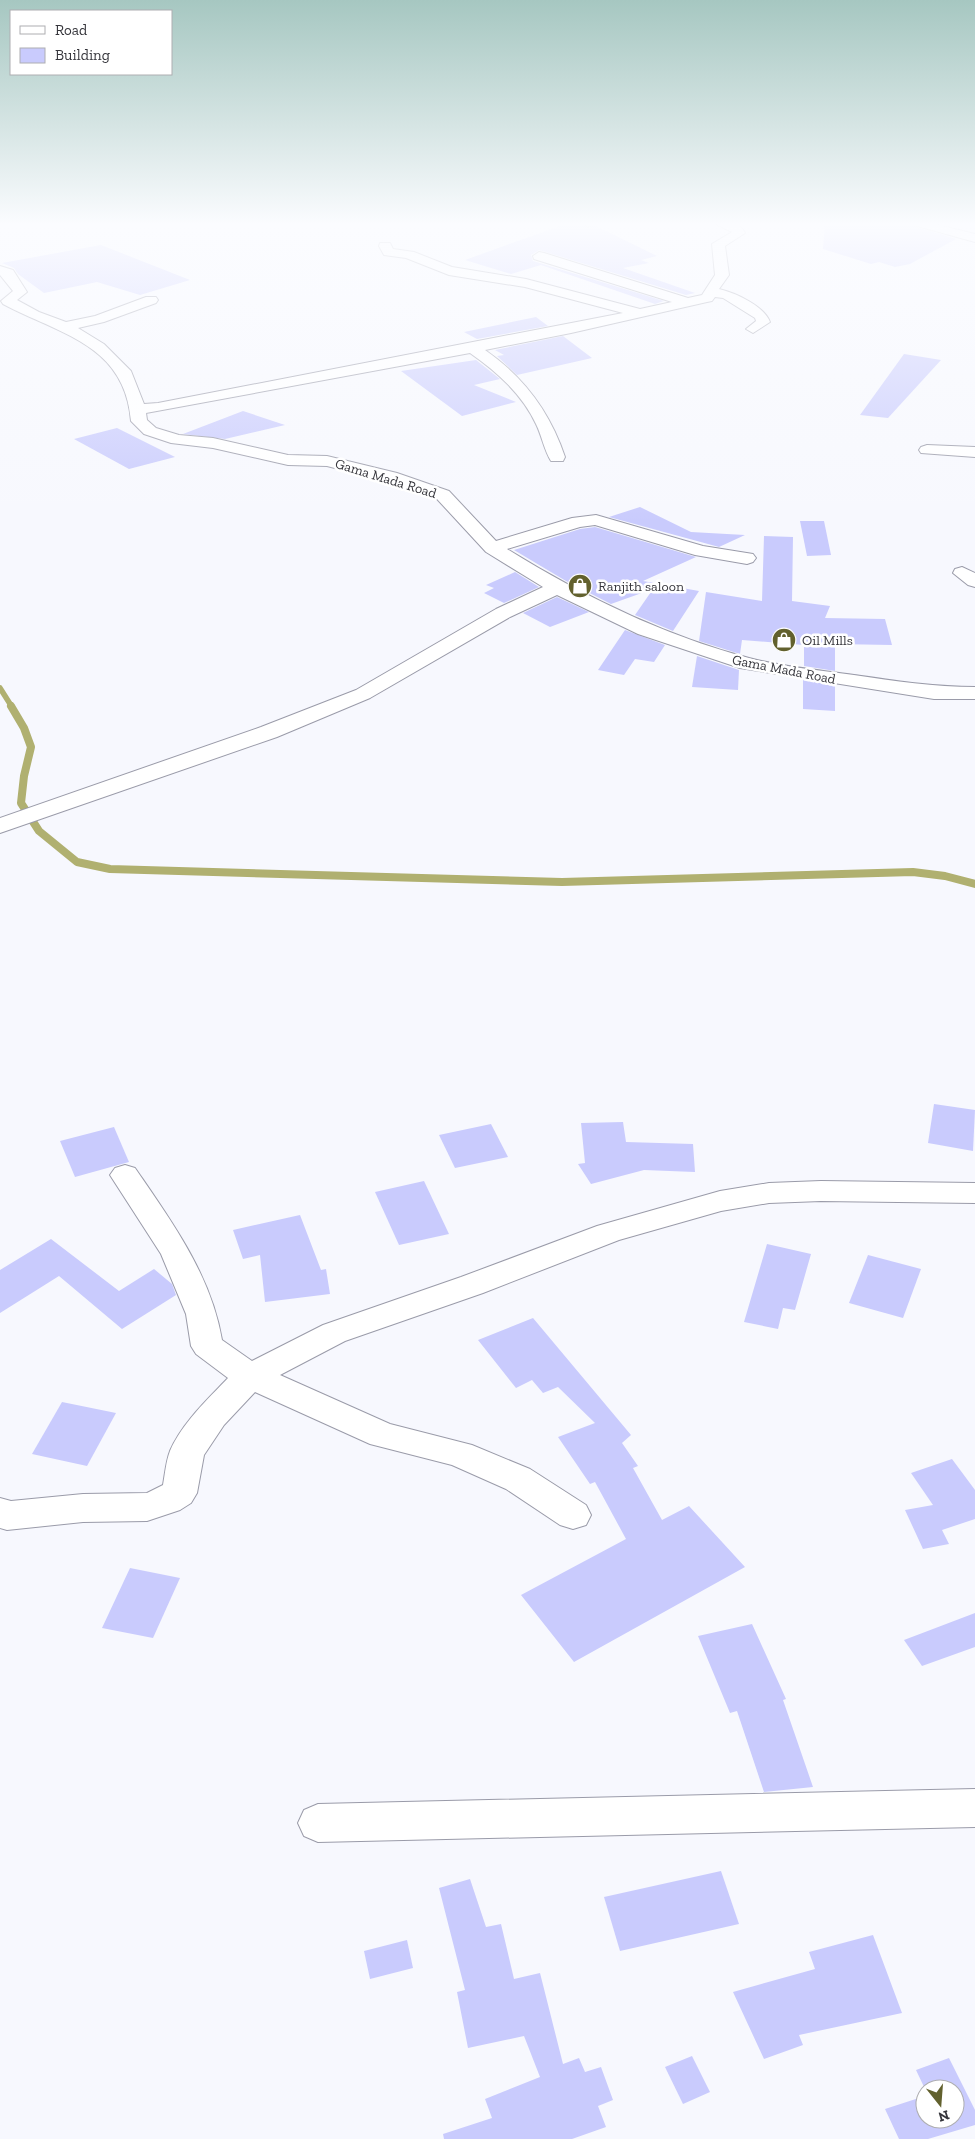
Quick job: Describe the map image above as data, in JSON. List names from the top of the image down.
{
  "streets": {
    "street": ["Gama Mada Road"]
  },
  "places": {
    "shop": ["Ranjith saloon", "Oil Mills"]
  },
  "legend": ["Road", "Building"],
  "north": "bottom"
}
